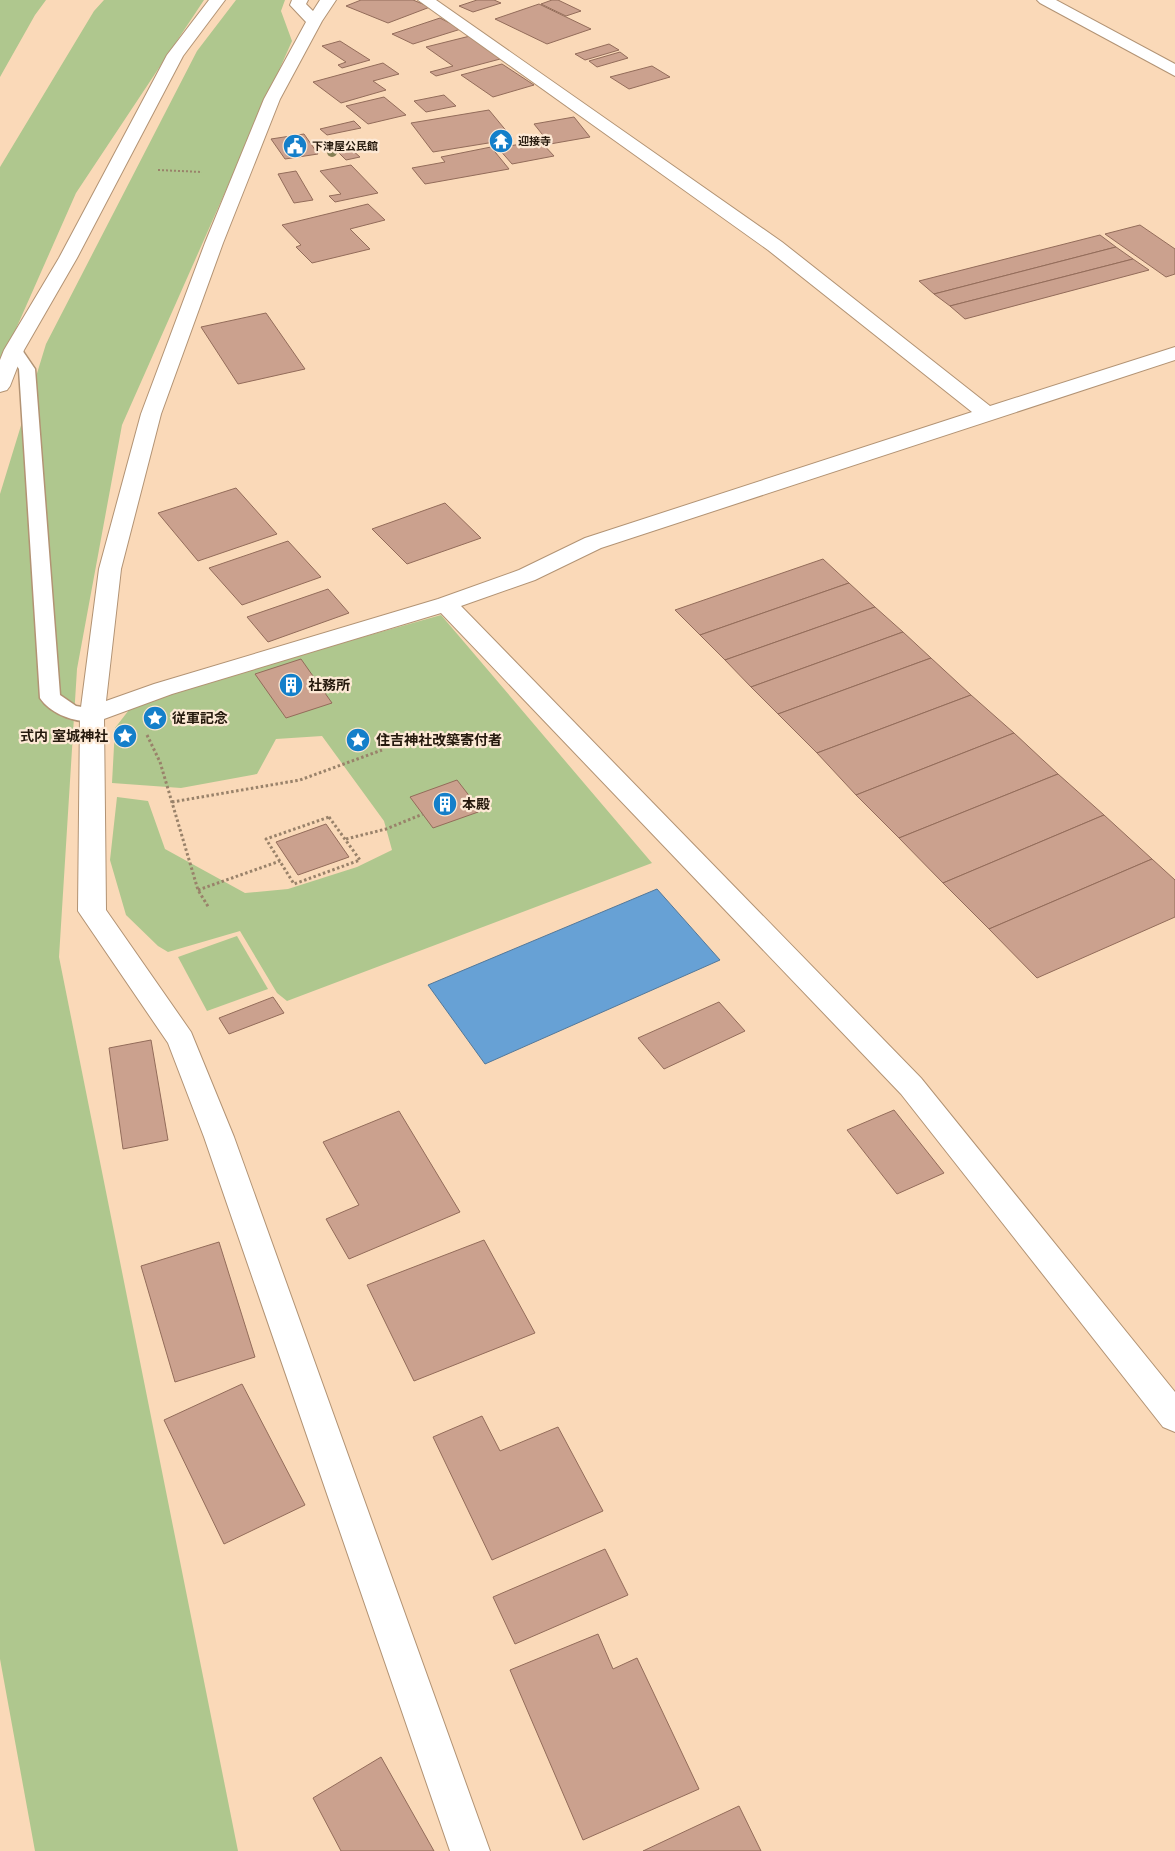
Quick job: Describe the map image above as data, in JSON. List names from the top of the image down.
{
  "places": {
    "temple": ["迎接寺"],
    "public building": ["下津屋公民館"],
    "building": ["社務所", "本殿"],
    "place": ["従軍記念", "式内 室城神社", "住吉神社改築寄付者"]
  }
}
